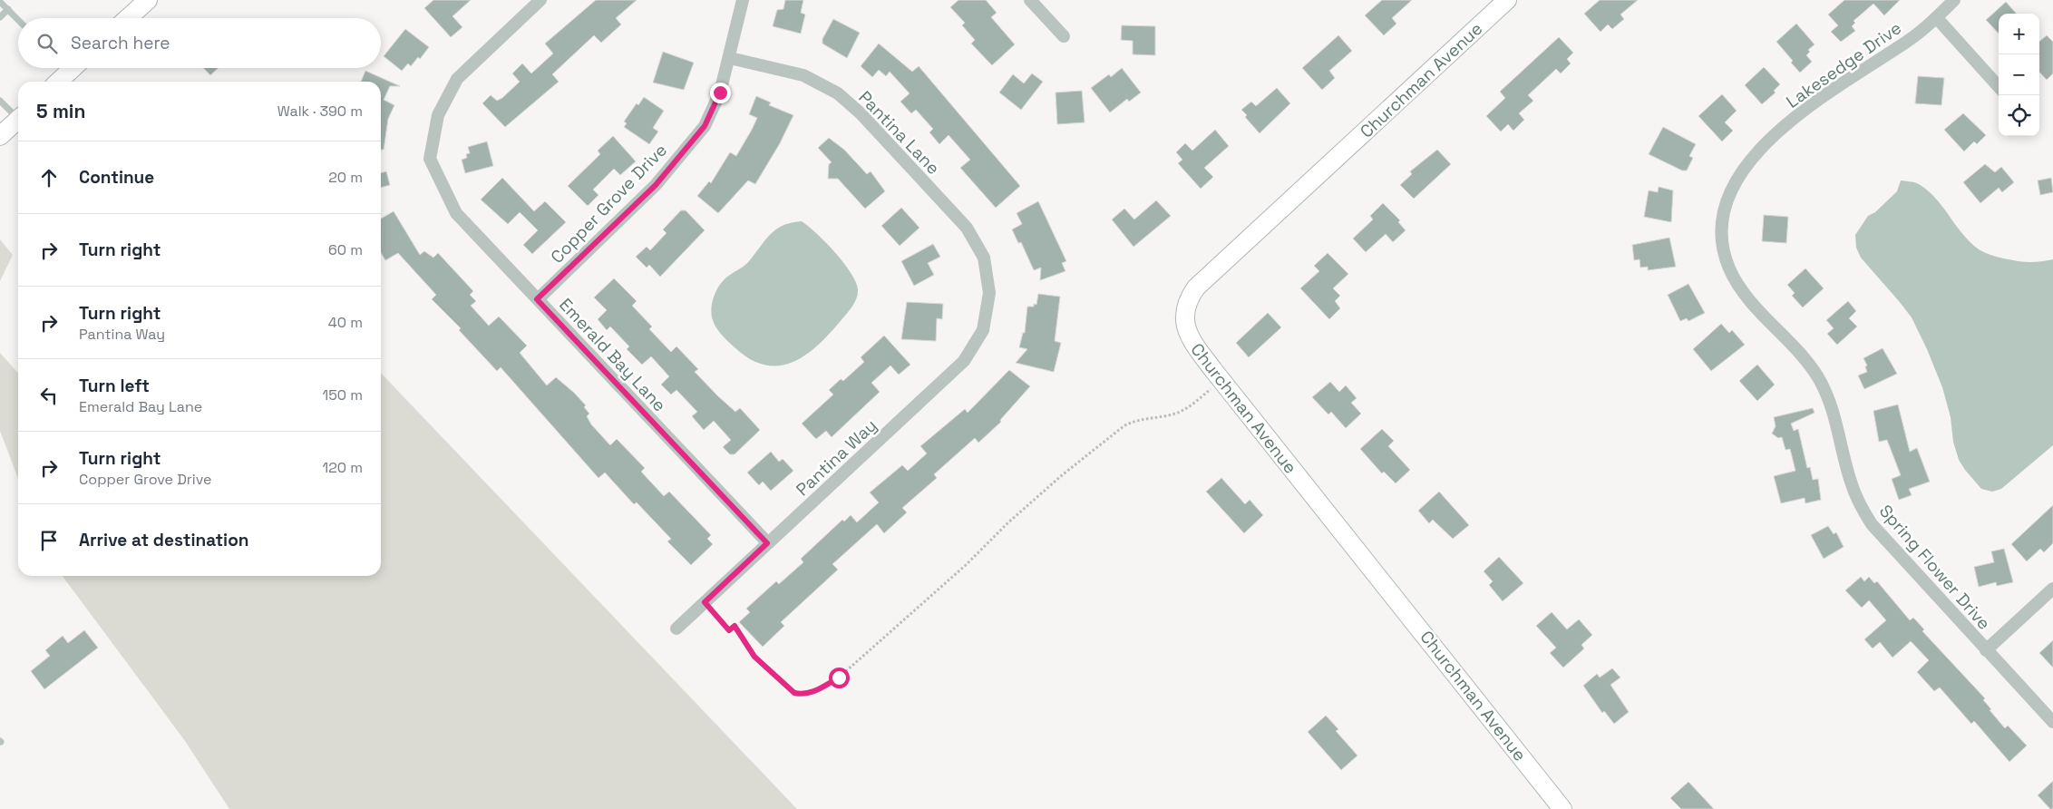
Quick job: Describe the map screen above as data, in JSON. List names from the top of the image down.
{
  "streets": {
    "street": [
      "Lakesedge Drive",
      "Churchman Avenue",
      "Pantina Lane",
      "Copper Grove Drive",
      "Emerald Bay Lane",
      "Pantina Way",
      "Spring Flower Drive"
    ]
  },
  "crossings": [
    ["Lakesedge Drive", "Spring Flower Drive"],
    ["Pantina Lane", "Copper Grove Drive"],
    ["Pantina Lane", "Pantina Way"],
    ["Copper Grove Drive", "Emerald Bay Lane"],
    ["Emerald Bay Lane", "Pantina Way"]
  ],
  "page": {
    "map_buttons": ["+", "−"],
    "search": "Search here",
    "heading": ["5 min", "Walk · 390 m"],
    "list": [
      ["Continue", "20 m"],
      ["Turn right", "60 m"],
      ["Turn right", "Pantina Way", "40 m"],
      ["Turn left", "Emerald Bay Lane", "150 m"],
      ["Turn right", "Copper Grove Drive", "120 m"],
      "Arrive at destination"
    ]
  }
}
